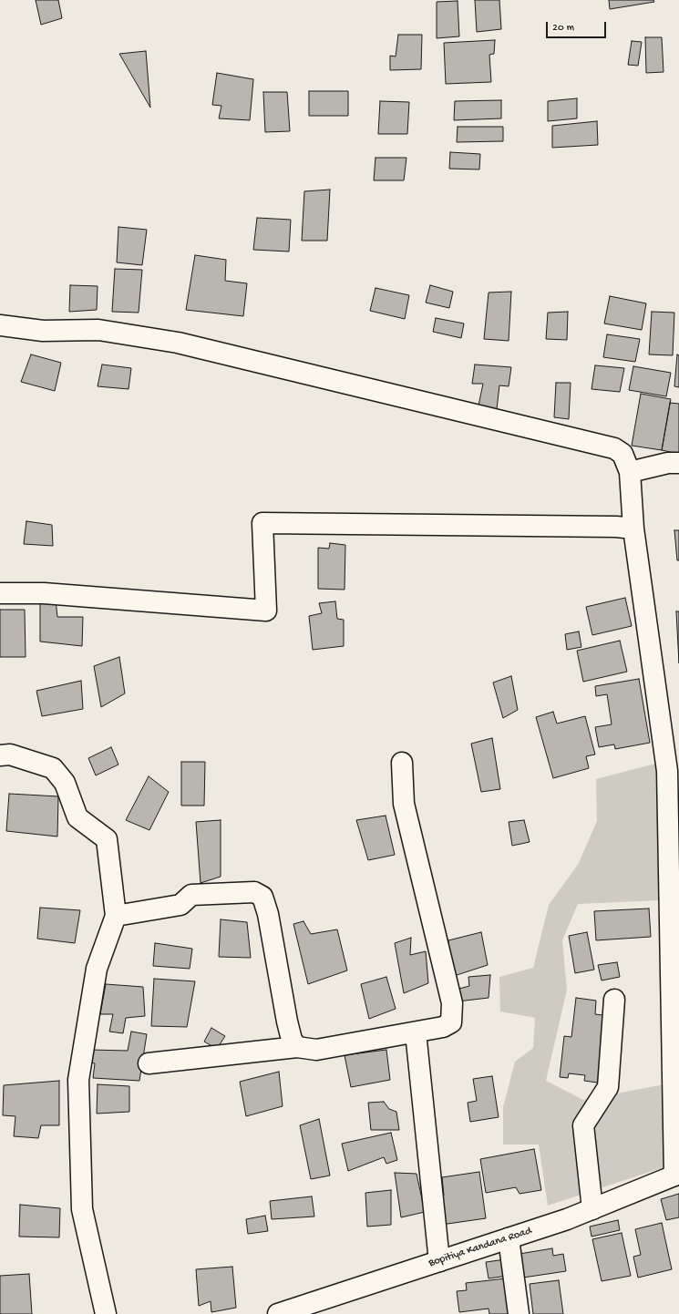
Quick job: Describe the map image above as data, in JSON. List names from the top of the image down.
{
  "streets": {
    "street": ["Bopitiya Kandana Road"]
  },
  "scale_bar": "20 m"
}
